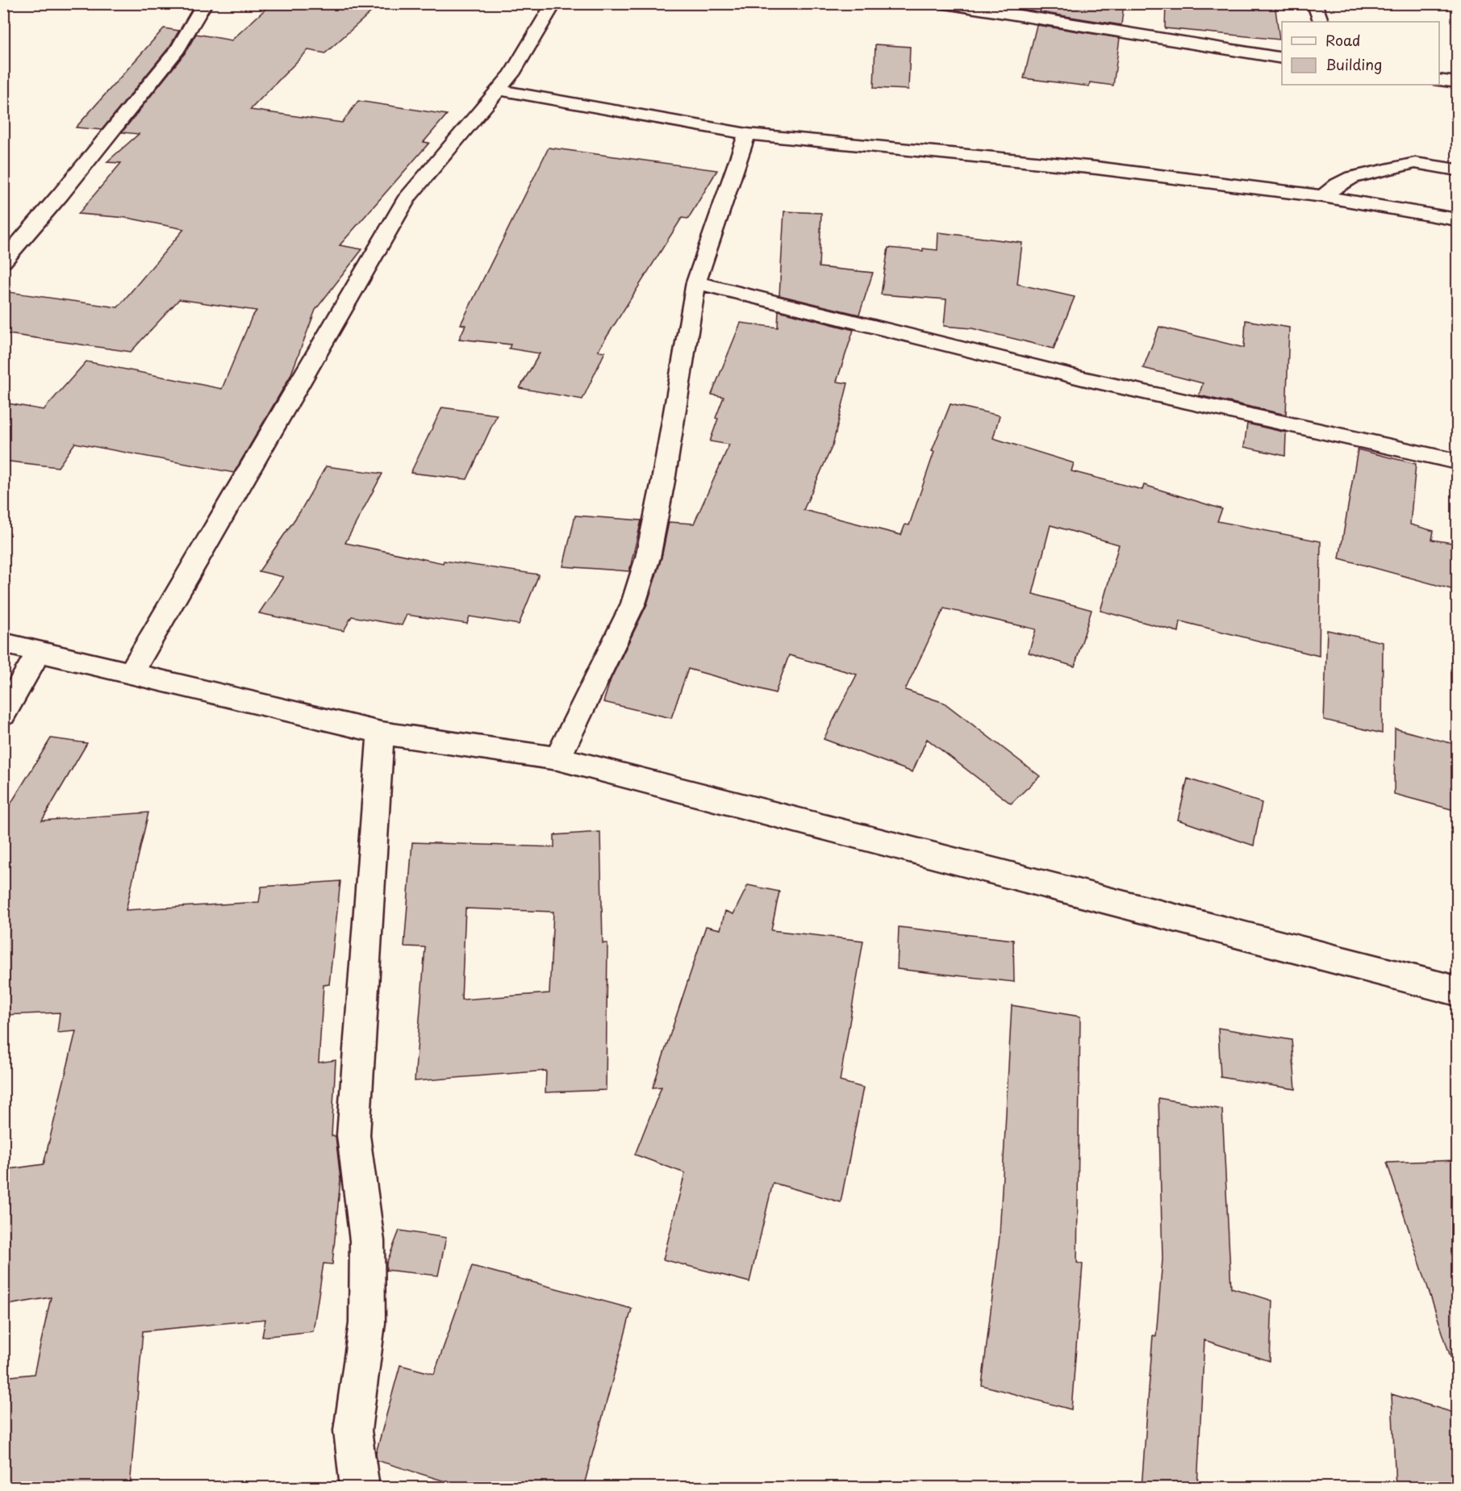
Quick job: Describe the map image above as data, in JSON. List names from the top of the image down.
{
  "legend": ["Road", "Building"]
}
